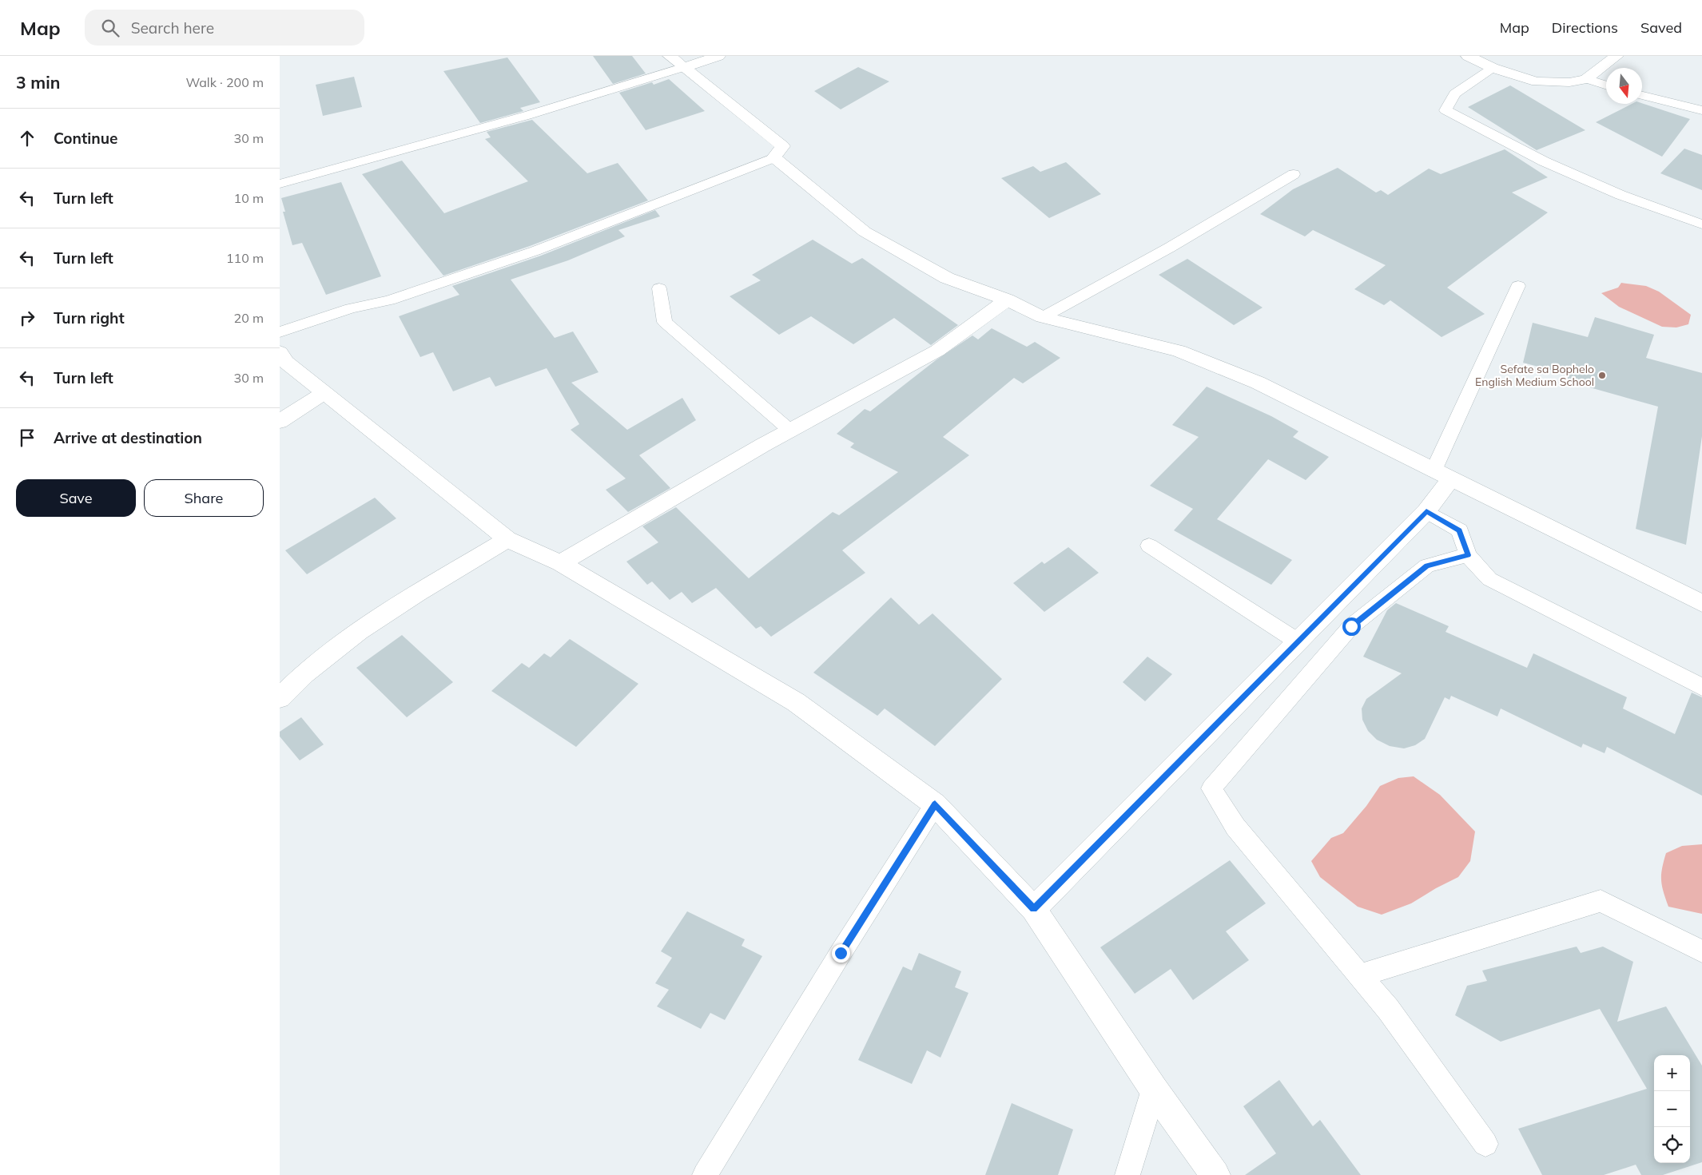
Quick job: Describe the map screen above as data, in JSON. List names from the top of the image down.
{
  "places": ["Sefate sa Bophelo English Medium School"],
  "north": "bottom",
  "page": {
    "header": "Map",
    "search": "Search here",
    "nav": ["Map", "Directions", "Saved"],
    "heading": ["3 min", "Walk · 200 m"],
    "list": [
      ["Continue", "30 m"],
      ["Turn left", "10 m"],
      ["Turn left", "110 m"],
      ["Turn right", "20 m"],
      ["Turn left", "30 m"],
      "Arrive at destination"
    ],
    "buttons": ["Save", "Share"],
    "map_buttons": ["+", "−"]
  }
}
